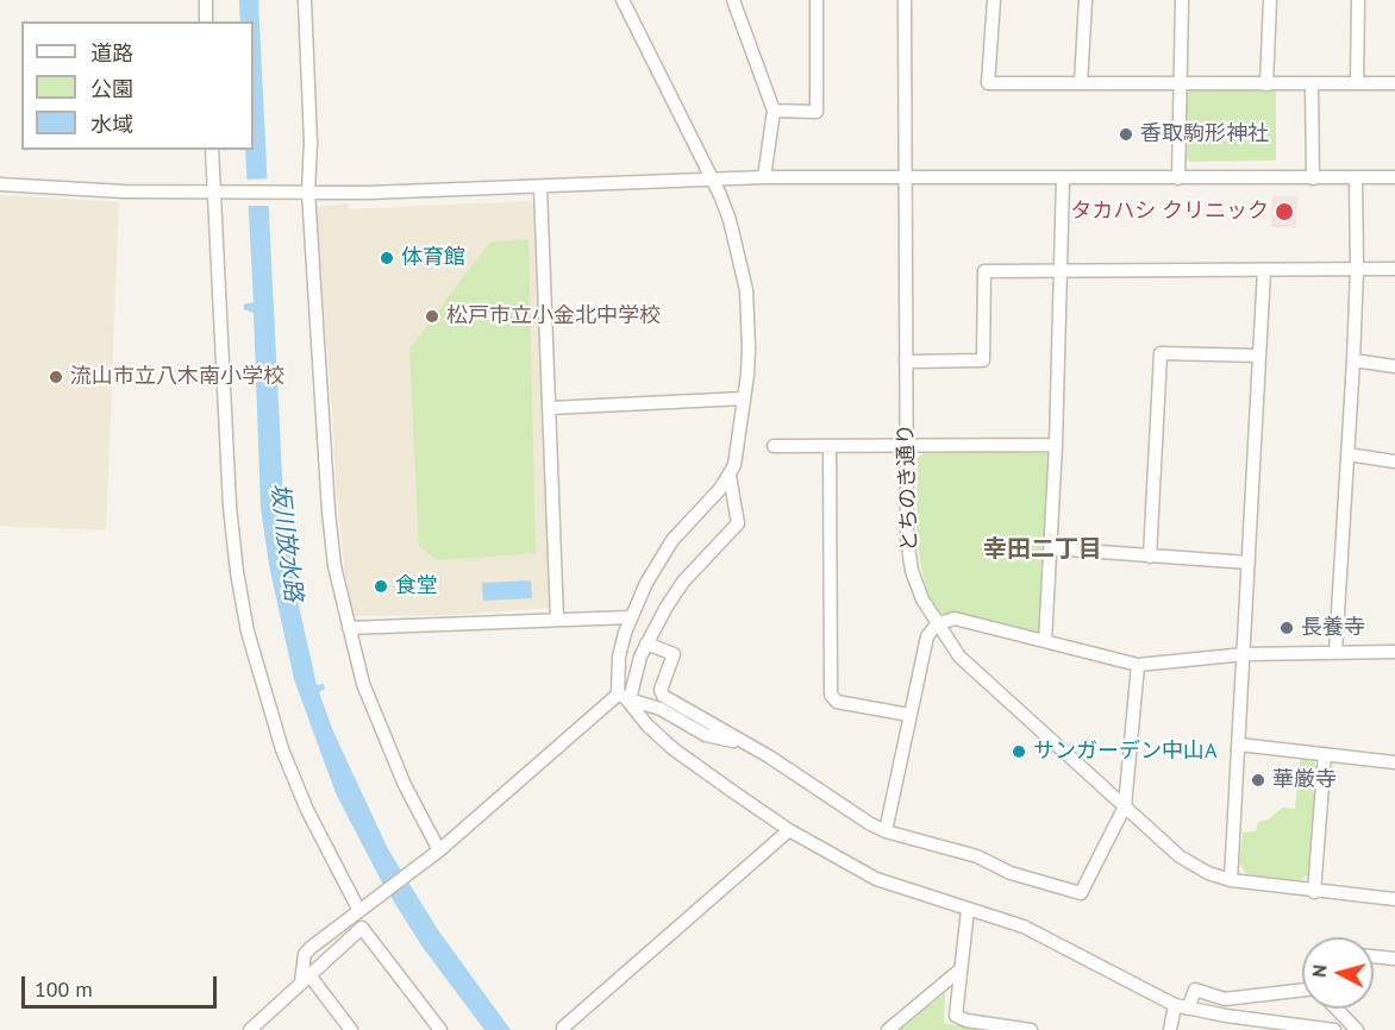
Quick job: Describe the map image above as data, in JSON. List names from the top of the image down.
{
  "streets": {
    "street": ["とちのき通り"]
  },
  "districts": ["幸田二丁目"],
  "water": ["坂川放水路"],
  "places": [
    "香取駒形神社",
    "タカハシ クリニック",
    "体育館",
    "松戸市立小金北中学校",
    "流山市立八木南小学校",
    "食堂",
    "長養寺",
    "サンガーデン中山A",
    "華厳寺"
  ],
  "legend": ["道路", "公園", "水域"],
  "scale_bar": "100 m",
  "north": "left"
}
